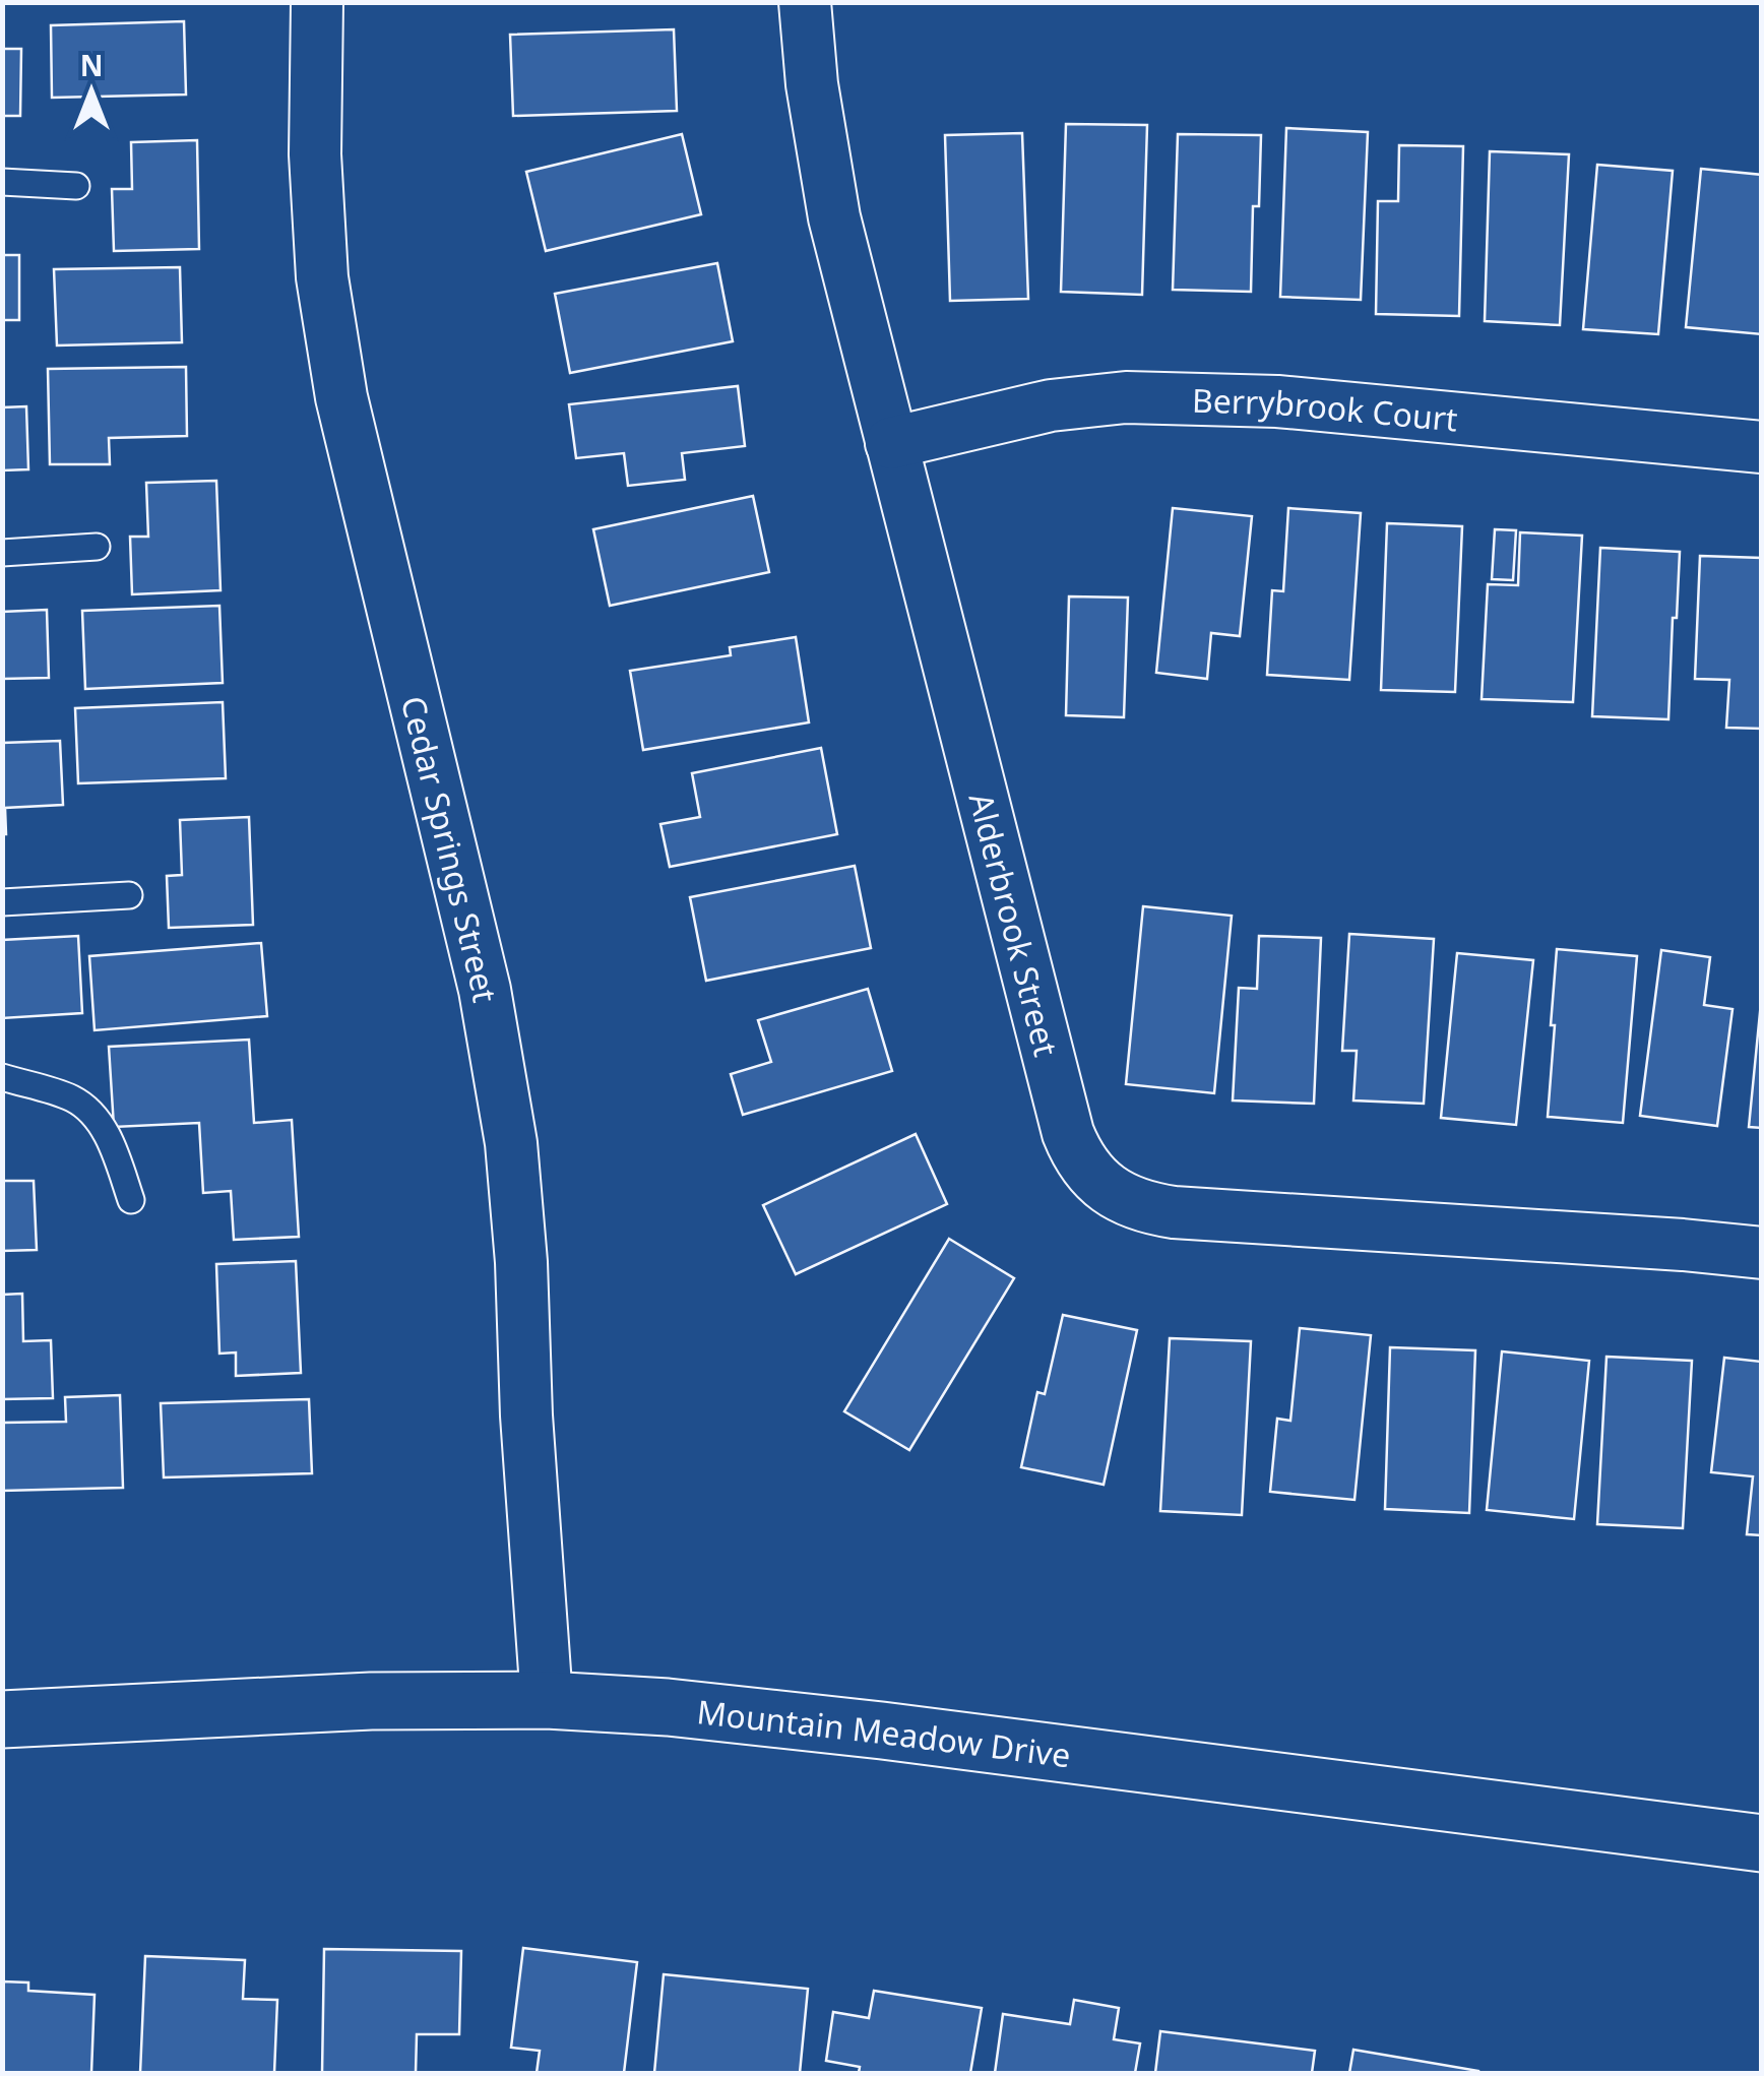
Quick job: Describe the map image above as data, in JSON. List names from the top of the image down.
{
  "streets": {
    "street": [
      "Berrybrook Court",
      "Cedar Springs Street",
      "Alderbrook Street",
      "Mountain Meadow Drive"
    ]
  },
  "crossings": [
    ["Berrybrook Court", "Alderbrook Street"],
    ["Cedar Springs Street", "Mountain Meadow Drive"]
  ],
  "north": "top"
}
